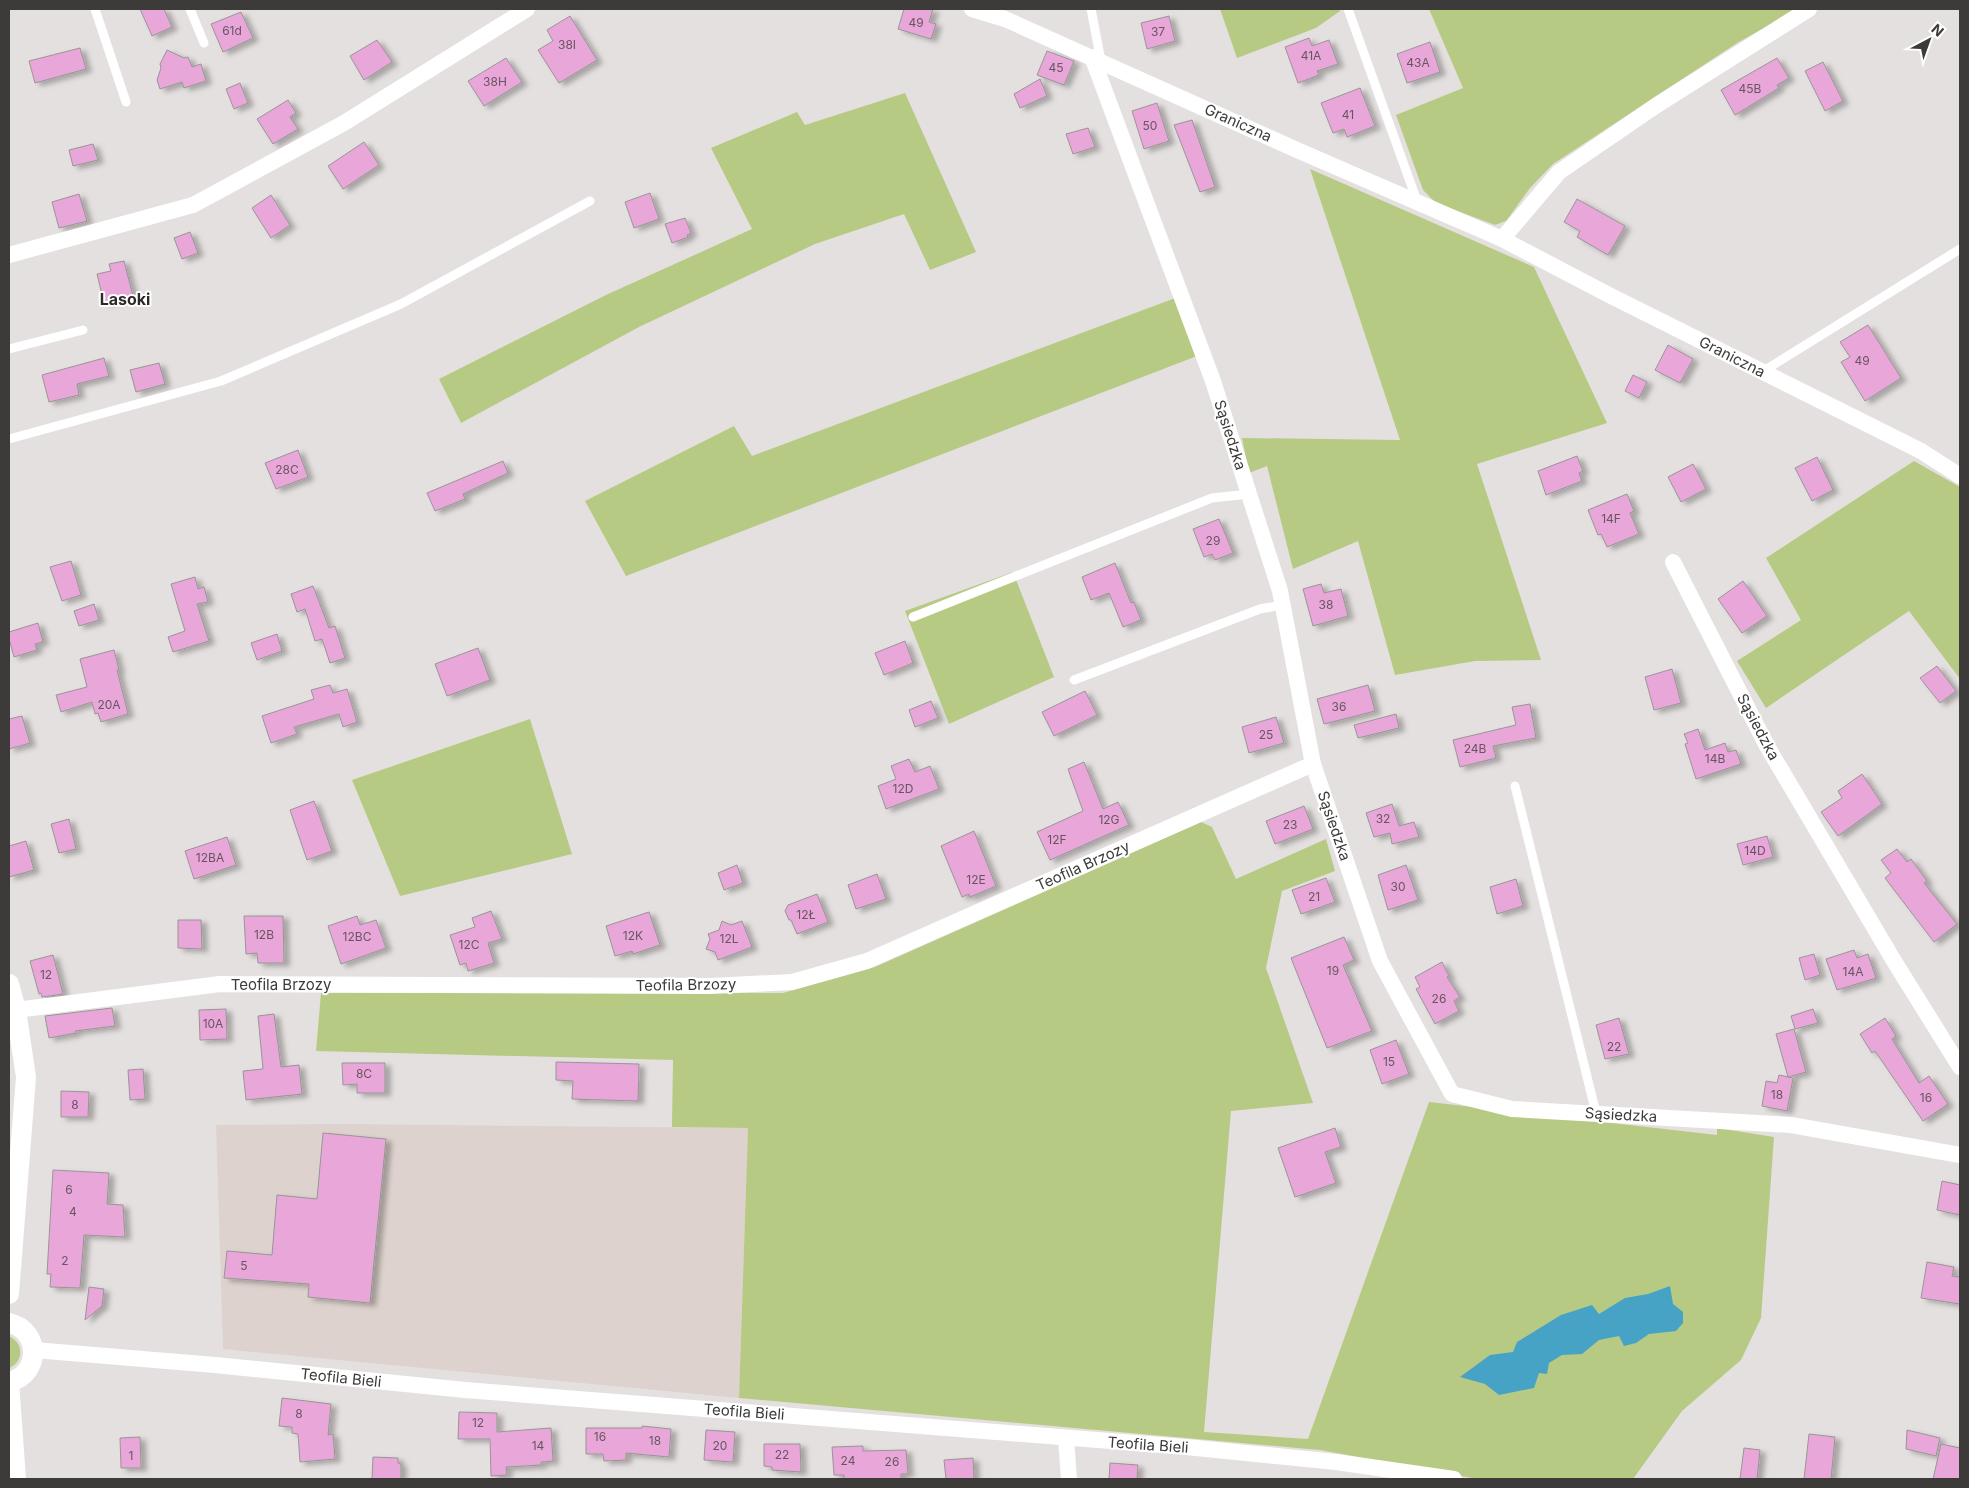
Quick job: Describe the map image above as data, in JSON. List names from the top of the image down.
{
  "streets": {
    "street": [
      "Graniczna",
      "Sąsiedzka",
      "Teofila Brzozy",
      "Teofila Bieli"
    ]
  },
  "crossings": [
    ["Graniczna", "Sąsiedzka"],
    ["Sąsiedzka", "Teofila Brzozy"]
  ],
  "districts": ["Lasoki"],
  "house_numbers": [
    "49",
    "61d",
    "37",
    "38I",
    "41A",
    "43A",
    "45",
    "38H",
    "45B",
    "41",
    "50",
    "49",
    "28C",
    "14F",
    "29",
    "38",
    "20A",
    "36",
    "25",
    "24B",
    "14B",
    "12D",
    "32",
    "12G",
    "23",
    "12F",
    "14D",
    "12BA",
    "12E",
    "30",
    "21",
    "12Ł",
    "12B",
    "12K",
    "12BC",
    "12L",
    "12C",
    "19",
    "14A",
    "12",
    "26",
    "10A",
    "22",
    "15",
    "8C",
    "18",
    "16",
    "8",
    "6",
    "4",
    "2",
    "5",
    "8",
    "12",
    "16",
    "18",
    "14",
    "20",
    "22",
    "1",
    "24",
    "26"
  ],
  "north": "top right"
}
